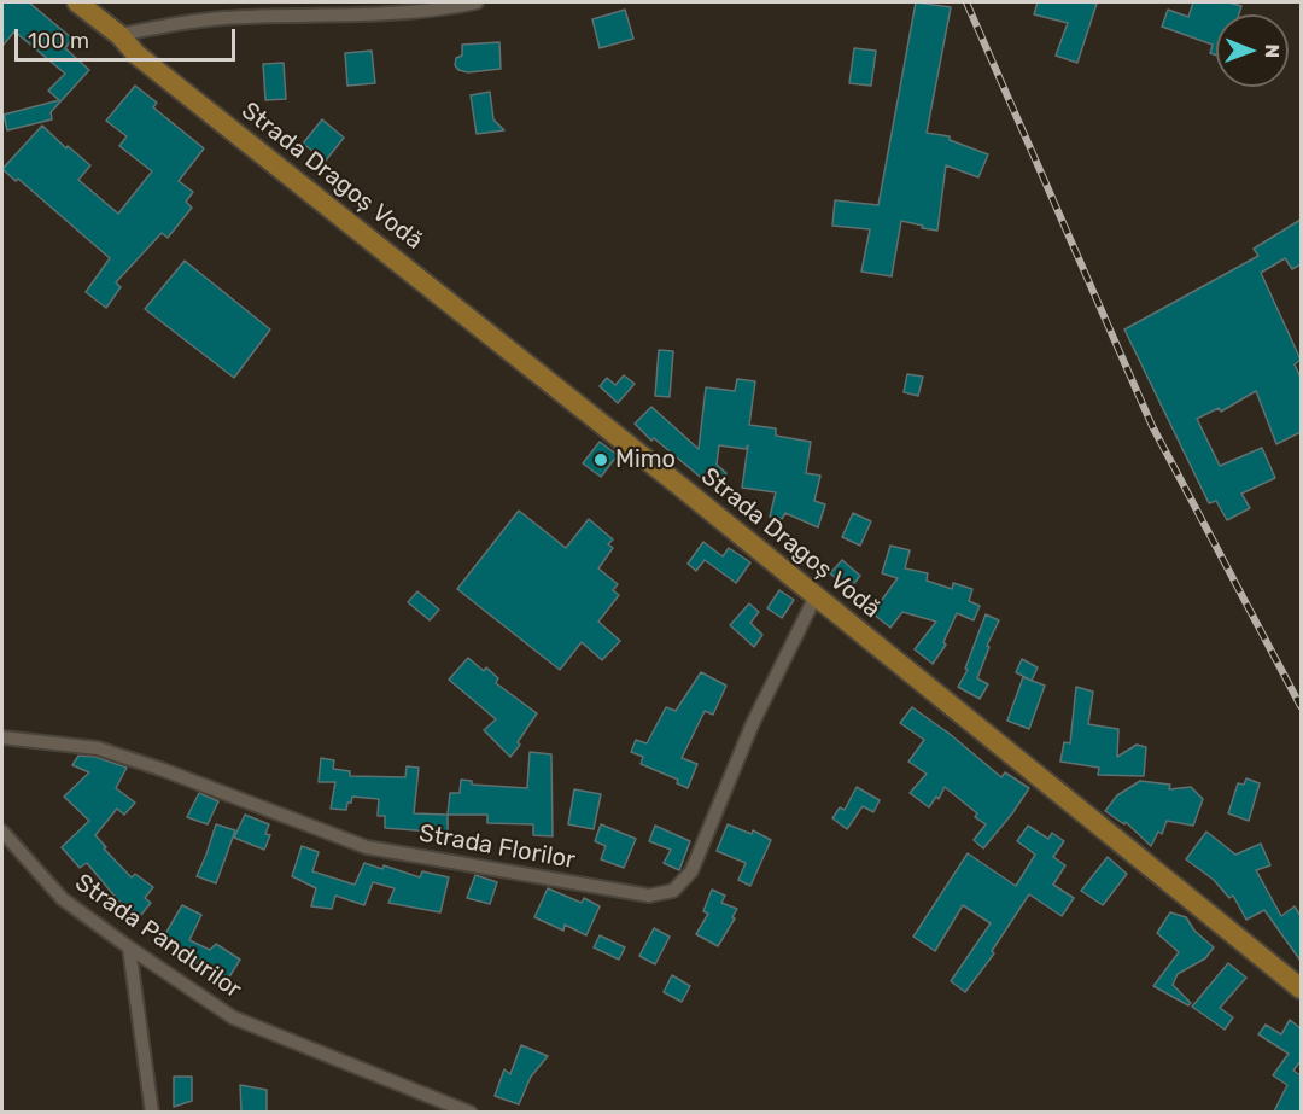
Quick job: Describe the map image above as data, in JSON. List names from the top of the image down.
{
  "streets": {
    "main road": ["Strada Dragoș Vodă"],
    "street": ["Strada Florilor", "Strada Pandurilor"]
  },
  "crossings": [
    ["Strada Dragoș Vodă", "Strada Florilor"]
  ],
  "places": ["Mimo"],
  "scale_bar": "100 m",
  "north": "right"
}
